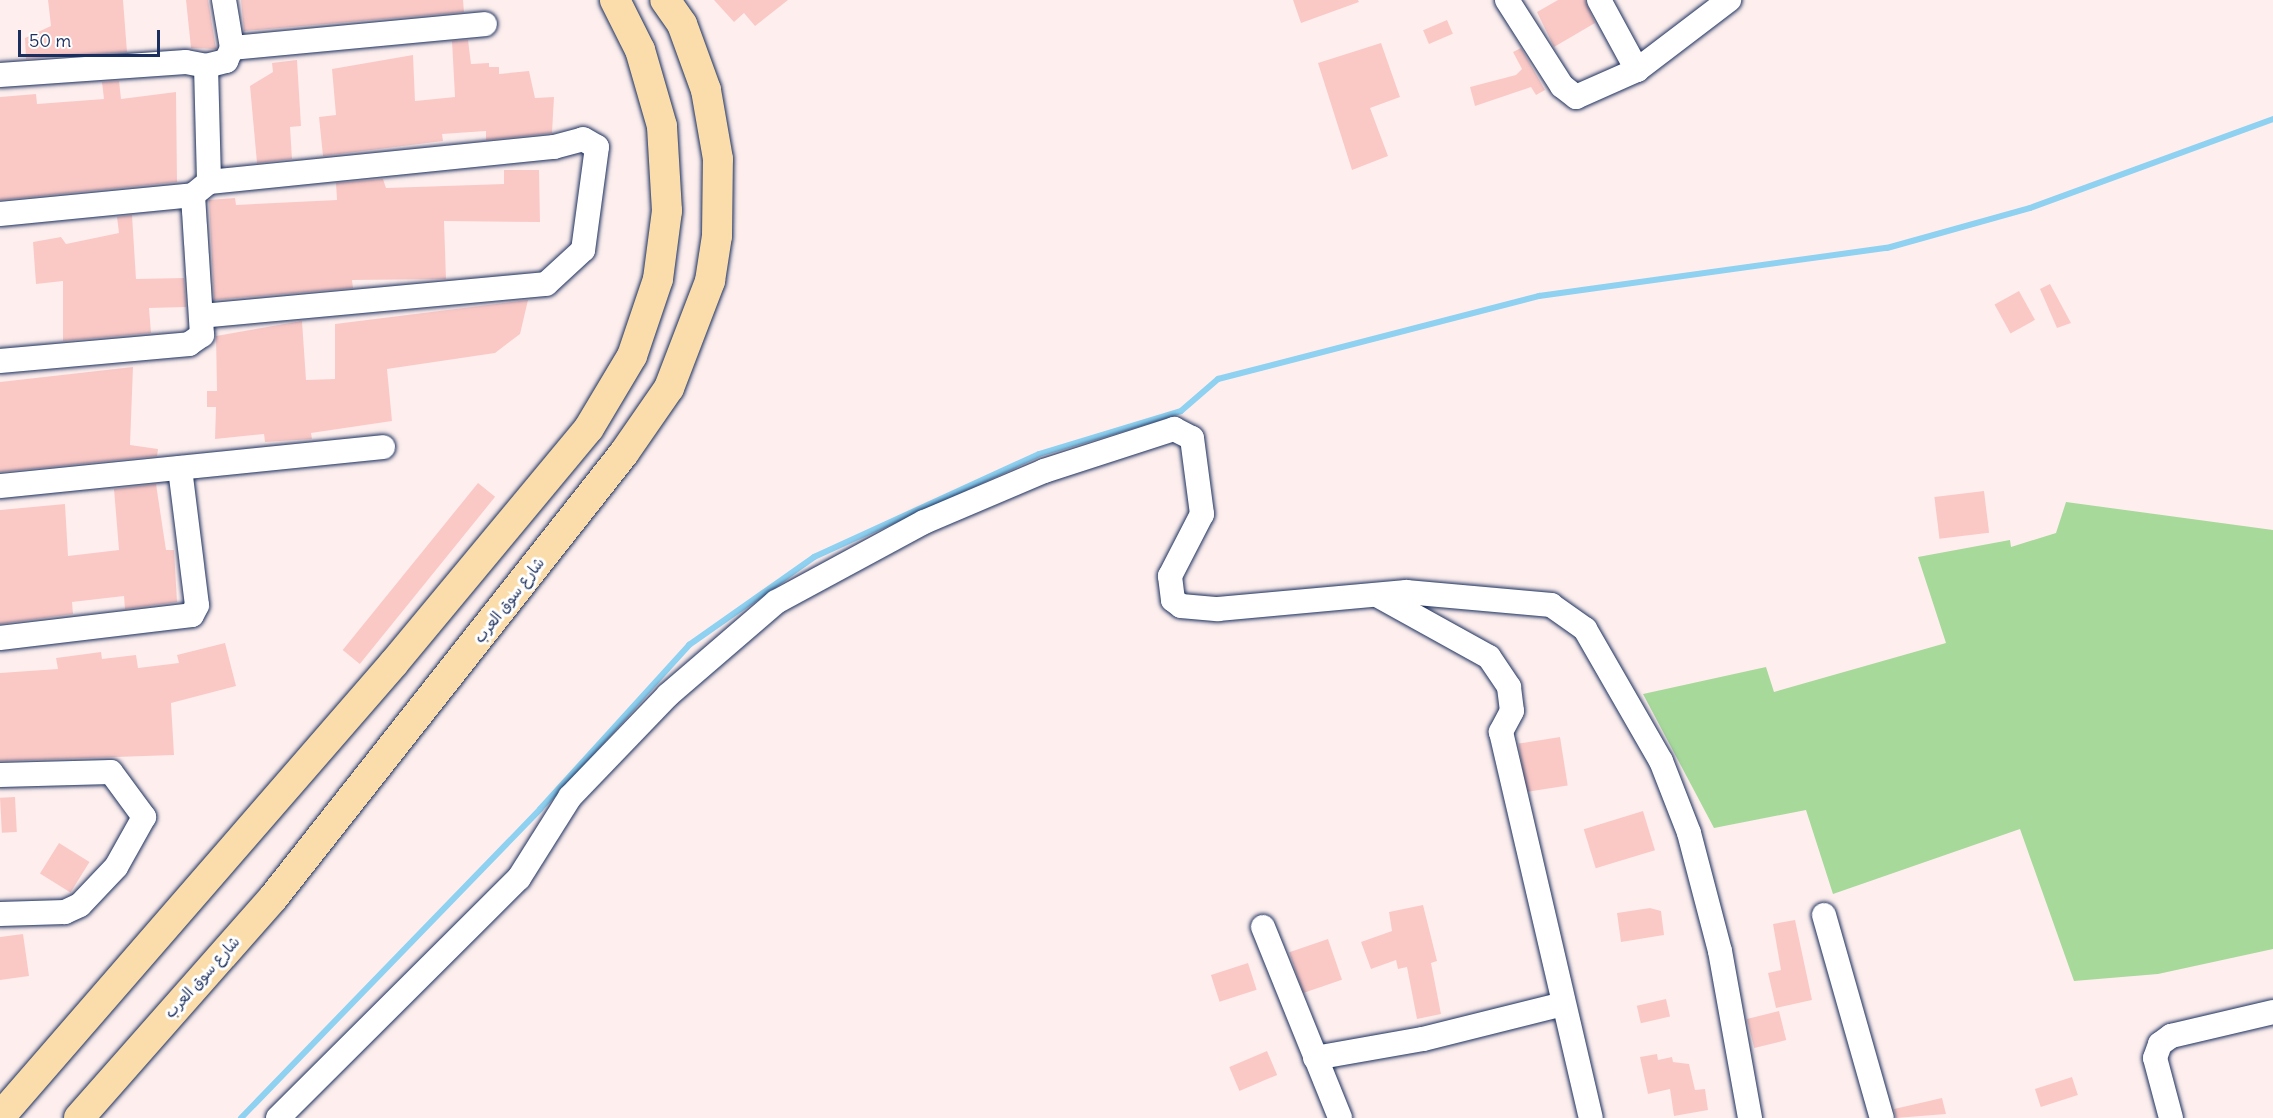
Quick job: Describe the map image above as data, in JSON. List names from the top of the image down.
{
  "streets": {
    "main road": ["شارع سوق العرب"]
  },
  "scale_bar": "50 m"
}
